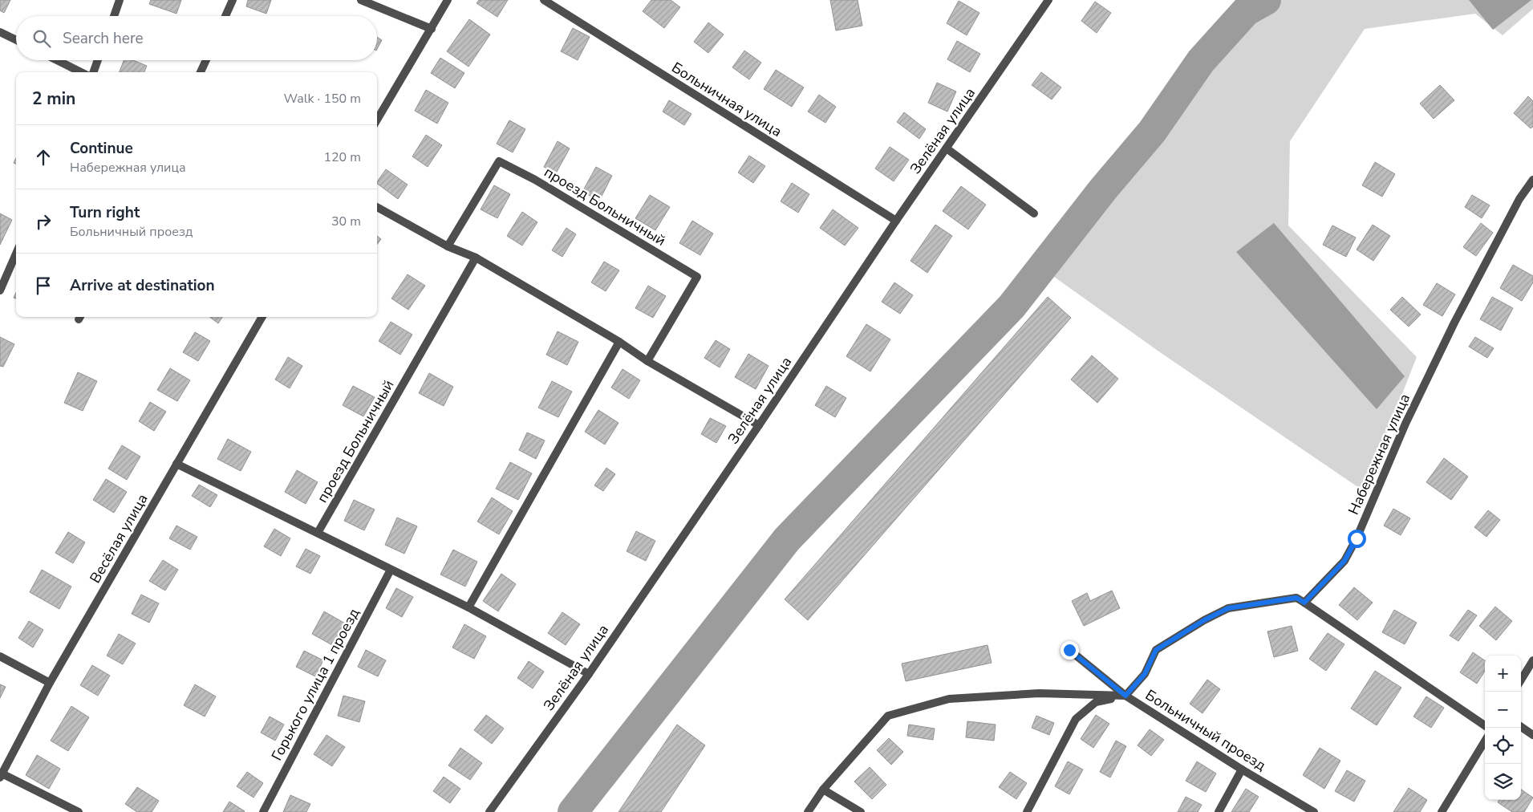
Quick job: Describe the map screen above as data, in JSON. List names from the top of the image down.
{
  "streets": {
    "street": [
      "Больничная улица",
      "Зелёная улица",
      "проезд Больничный",
      "Набережная улица",
      "Весёлая улица",
      "Горького улица 1 проезд",
      "Больничный проезд"
    ]
  },
  "crossings": [
    ["Больничная улица", "Зелёная улица"]
  ],
  "page": {
    "search": "Search here",
    "heading": ["2 min", "Walk · 150 m"],
    "list": [
      ["Continue", "Набережная улица", "120 m"],
      ["Turn right", "Больничный проезд", "30 m"],
      "Arrive at destination"
    ],
    "map_buttons": ["+", "−"]
  }
}
